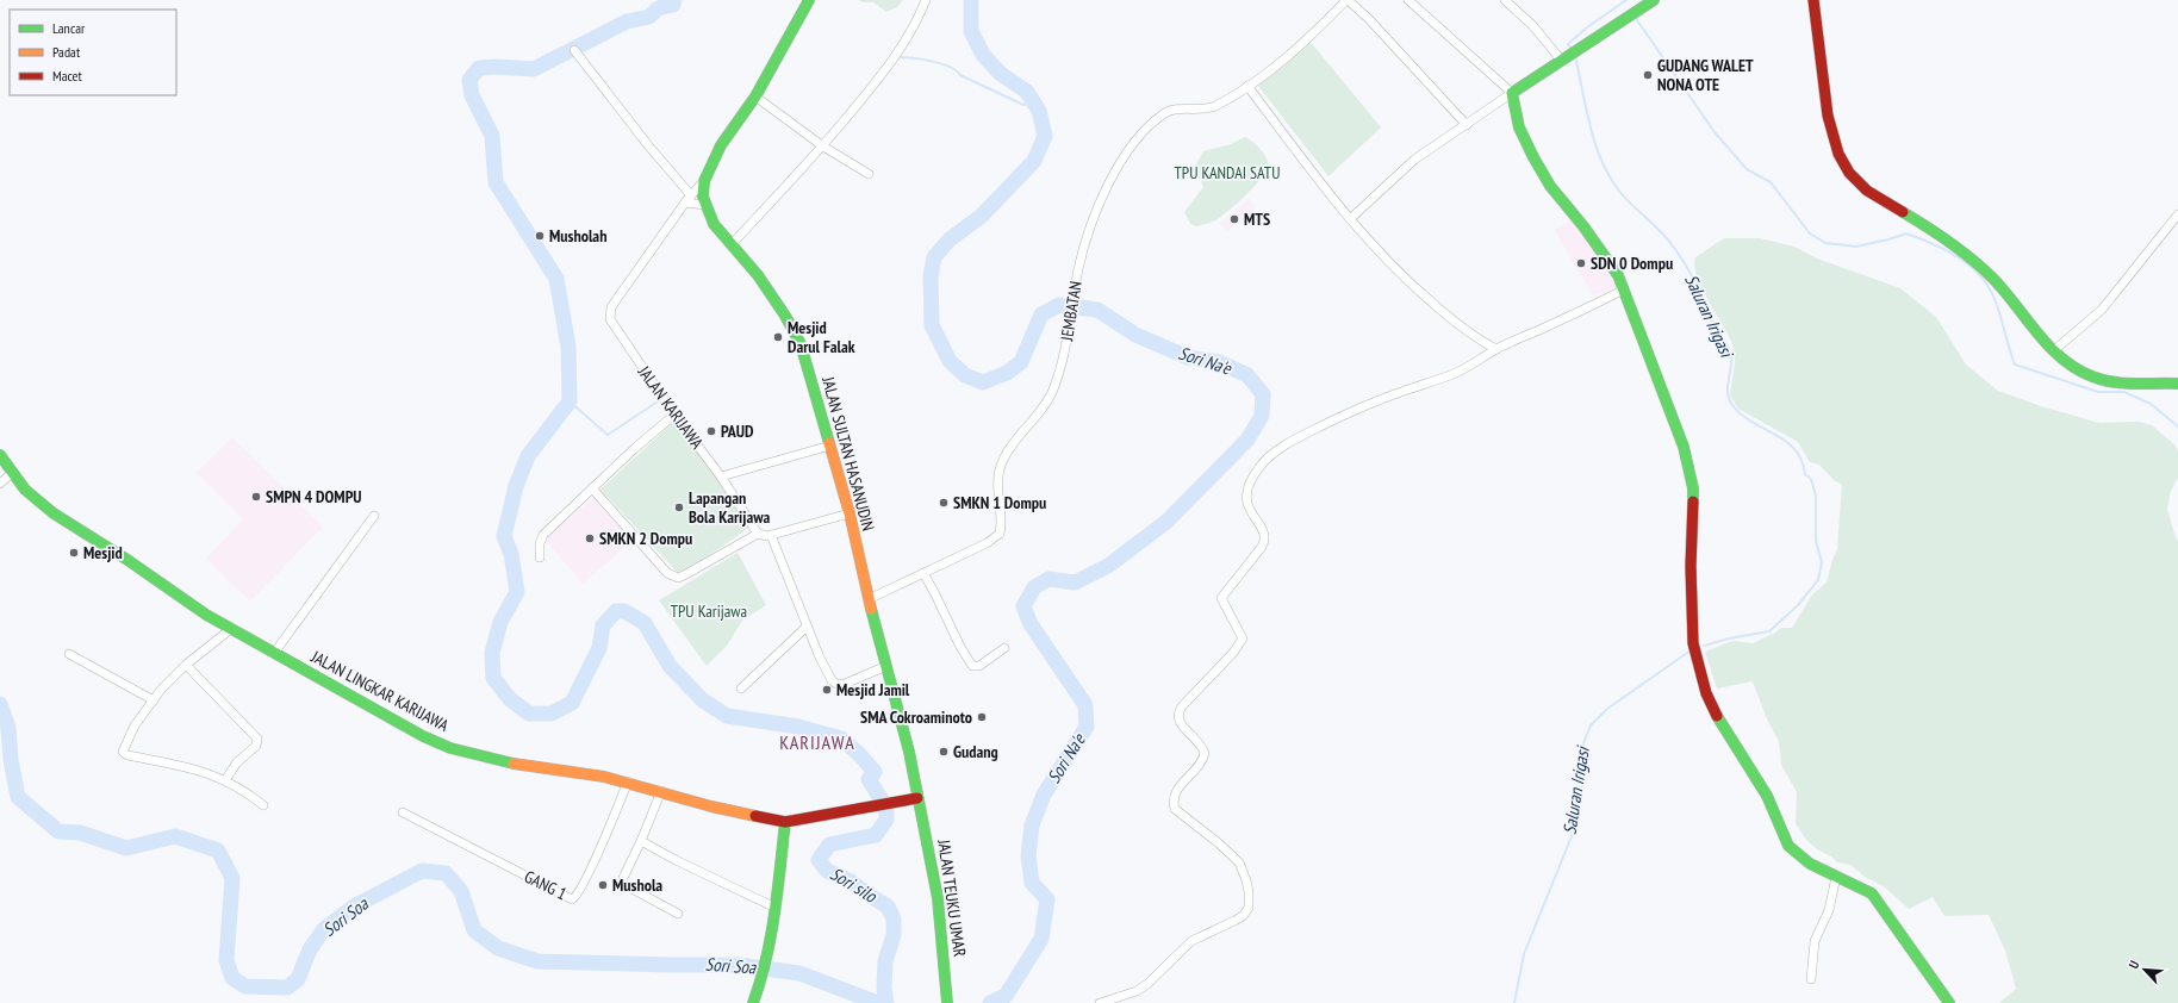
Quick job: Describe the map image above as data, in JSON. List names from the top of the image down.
{
  "streets": {
    "main road": ["JALAN SULTAN HASANUDIN", "JALAN LINGKAR KARIJAWA", "JALAN TEUKU UMAR"],
    "street": ["JEMBATAN", "JALAN KARIJAWA", "GANG 1"]
  },
  "crossings": [
    ["JALAN SULTAN HASANUDIN", "JALAN LINGKAR KARIJAWA"],
    ["JALAN SULTAN HASANUDIN", "JALAN TEUKU UMAR"],
    ["JALAN LINGKAR KARIJAWA", "GANG 1"],
    ["JALAN LINGKAR KARIJAWA", "JALAN TEUKU UMAR"]
  ],
  "districts": ["KARIJAWA"],
  "water": [
    "Saluran Irigasi",
    "Sori Na'e",
    "Sori silo",
    "Sori Soa"
  ],
  "parks": ["TPU KANDAI SATU", "TPU Karijawa"],
  "places": [
    "GUDANG WALET NONA OTE",
    "MTS",
    "Musholah",
    "SDN 0 Dompu",
    "Mesjid Darul Falak",
    "PAUD",
    "SMPN 4 DOMPU",
    "SMKN 1 Dompu",
    "Lapangan Bola Karijawa",
    "SMKN 2 Dompu",
    "Mesjid",
    "Mesjid Jamil",
    "SMA Cokroaminoto",
    "Gudang",
    "Mushola"
  ],
  "legend": ["Lancar", "Padat", "Macet"],
  "north": "top left"
}
